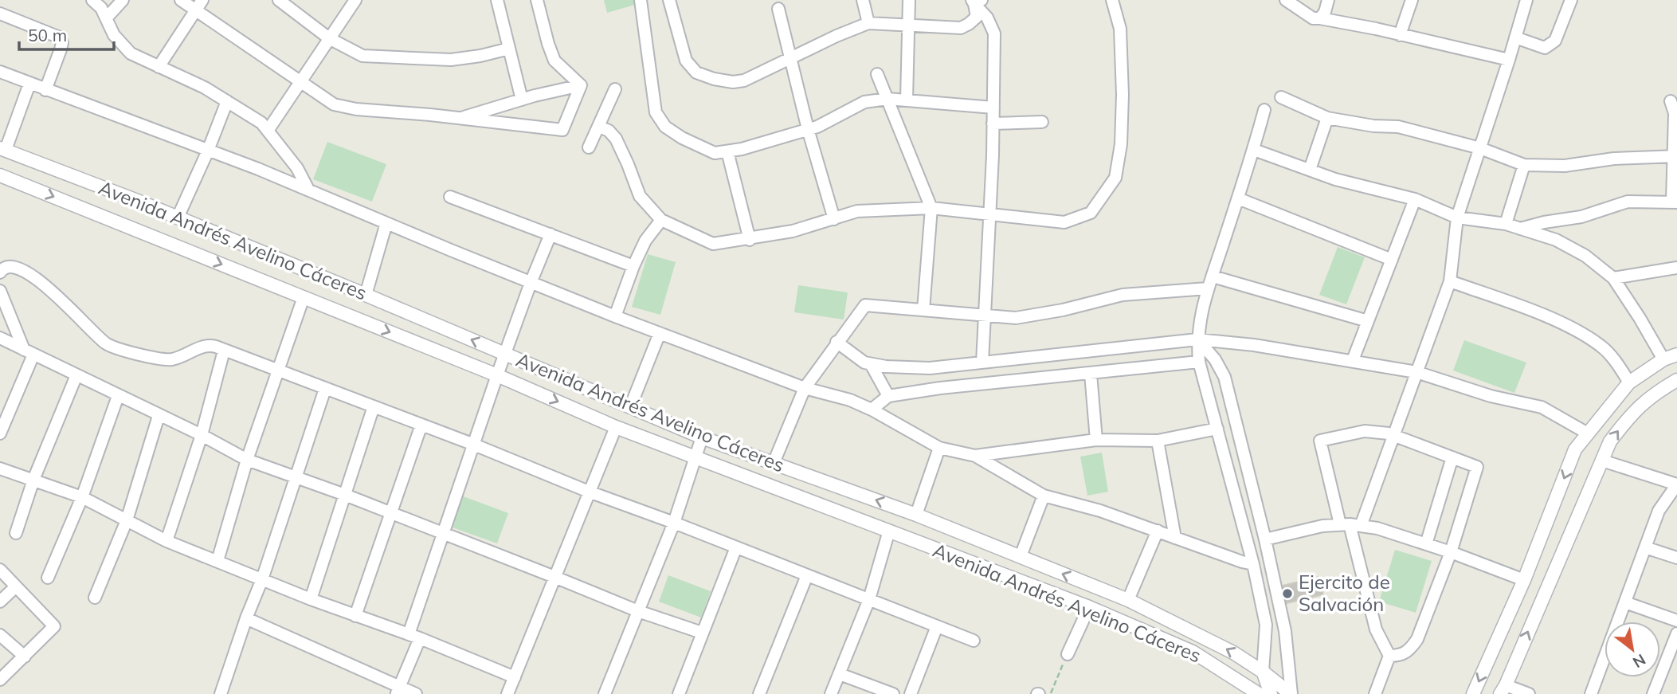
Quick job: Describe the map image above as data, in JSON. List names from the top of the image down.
{
  "streets": {
    "street": ["Avenida Andrés Avelino Cáceres"]
  },
  "places": ["Ejercito de Salvación"],
  "scale_bar": "50 m",
  "north": "bottom right"
}
